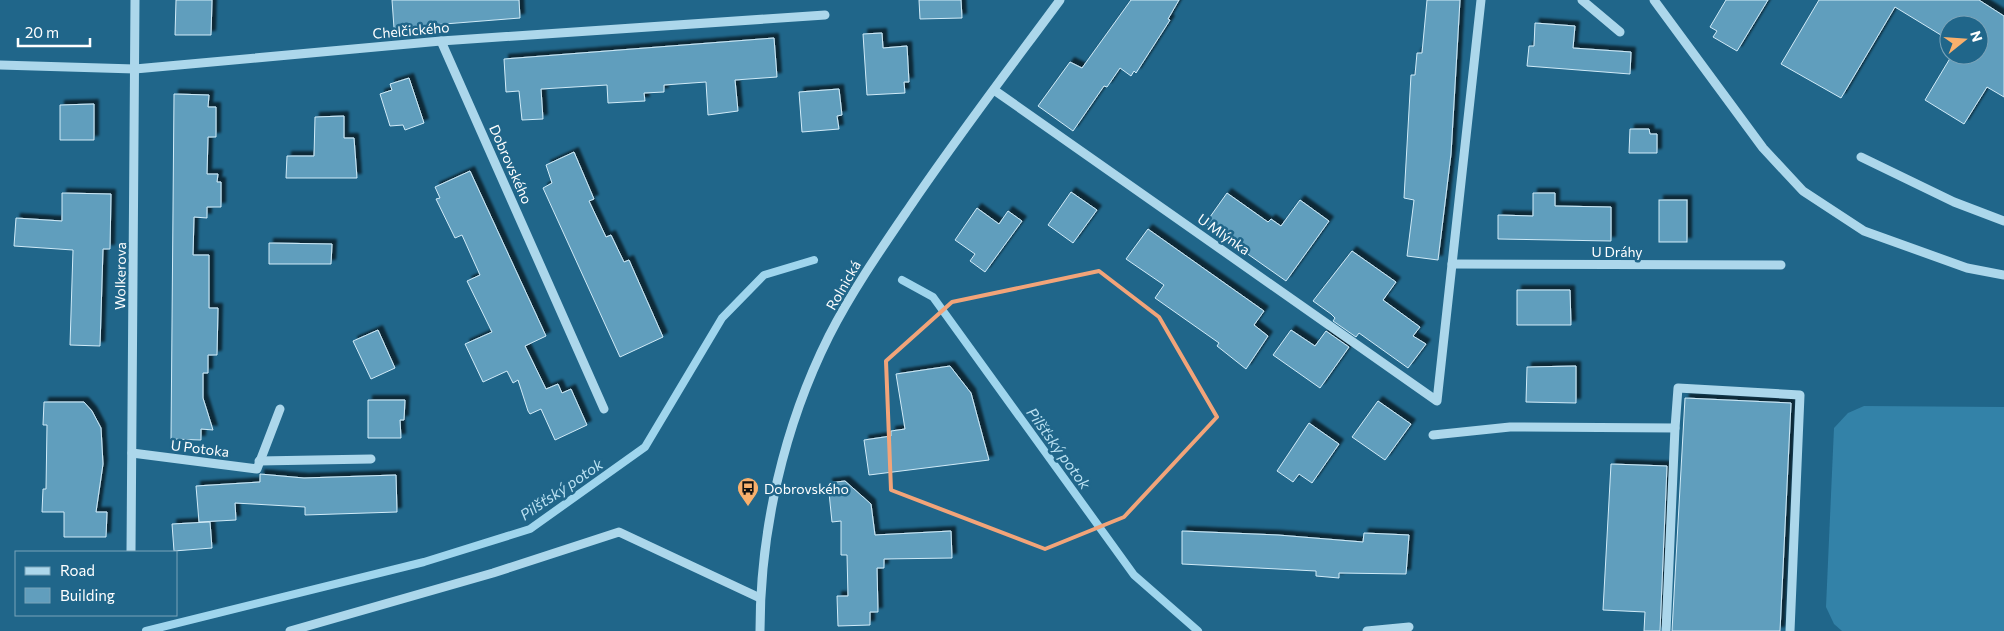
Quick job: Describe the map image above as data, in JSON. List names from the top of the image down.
{
  "streets": {
    "street": [
      "Chelčického",
      "Dobrovského",
      "U Mlýnka",
      "U Dráhy",
      "Wolkerova",
      "Rolnická",
      "U Potoka"
    ]
  },
  "crossings": [
    ["Chelčického", "Dobrovského"],
    ["Chelčického", "Wolkerova"],
    ["U Mlýnka", "U Dráhy"],
    ["U Mlýnka", "Rolnická"],
    ["Wolkerova", "U Potoka"]
  ],
  "water": ["Pilšťský potok"],
  "places": {
    "bus stop": ["Dobrovského"]
  },
  "legend": ["Road", "Building"],
  "scale_bar": "20 m",
  "north": "right"
}
